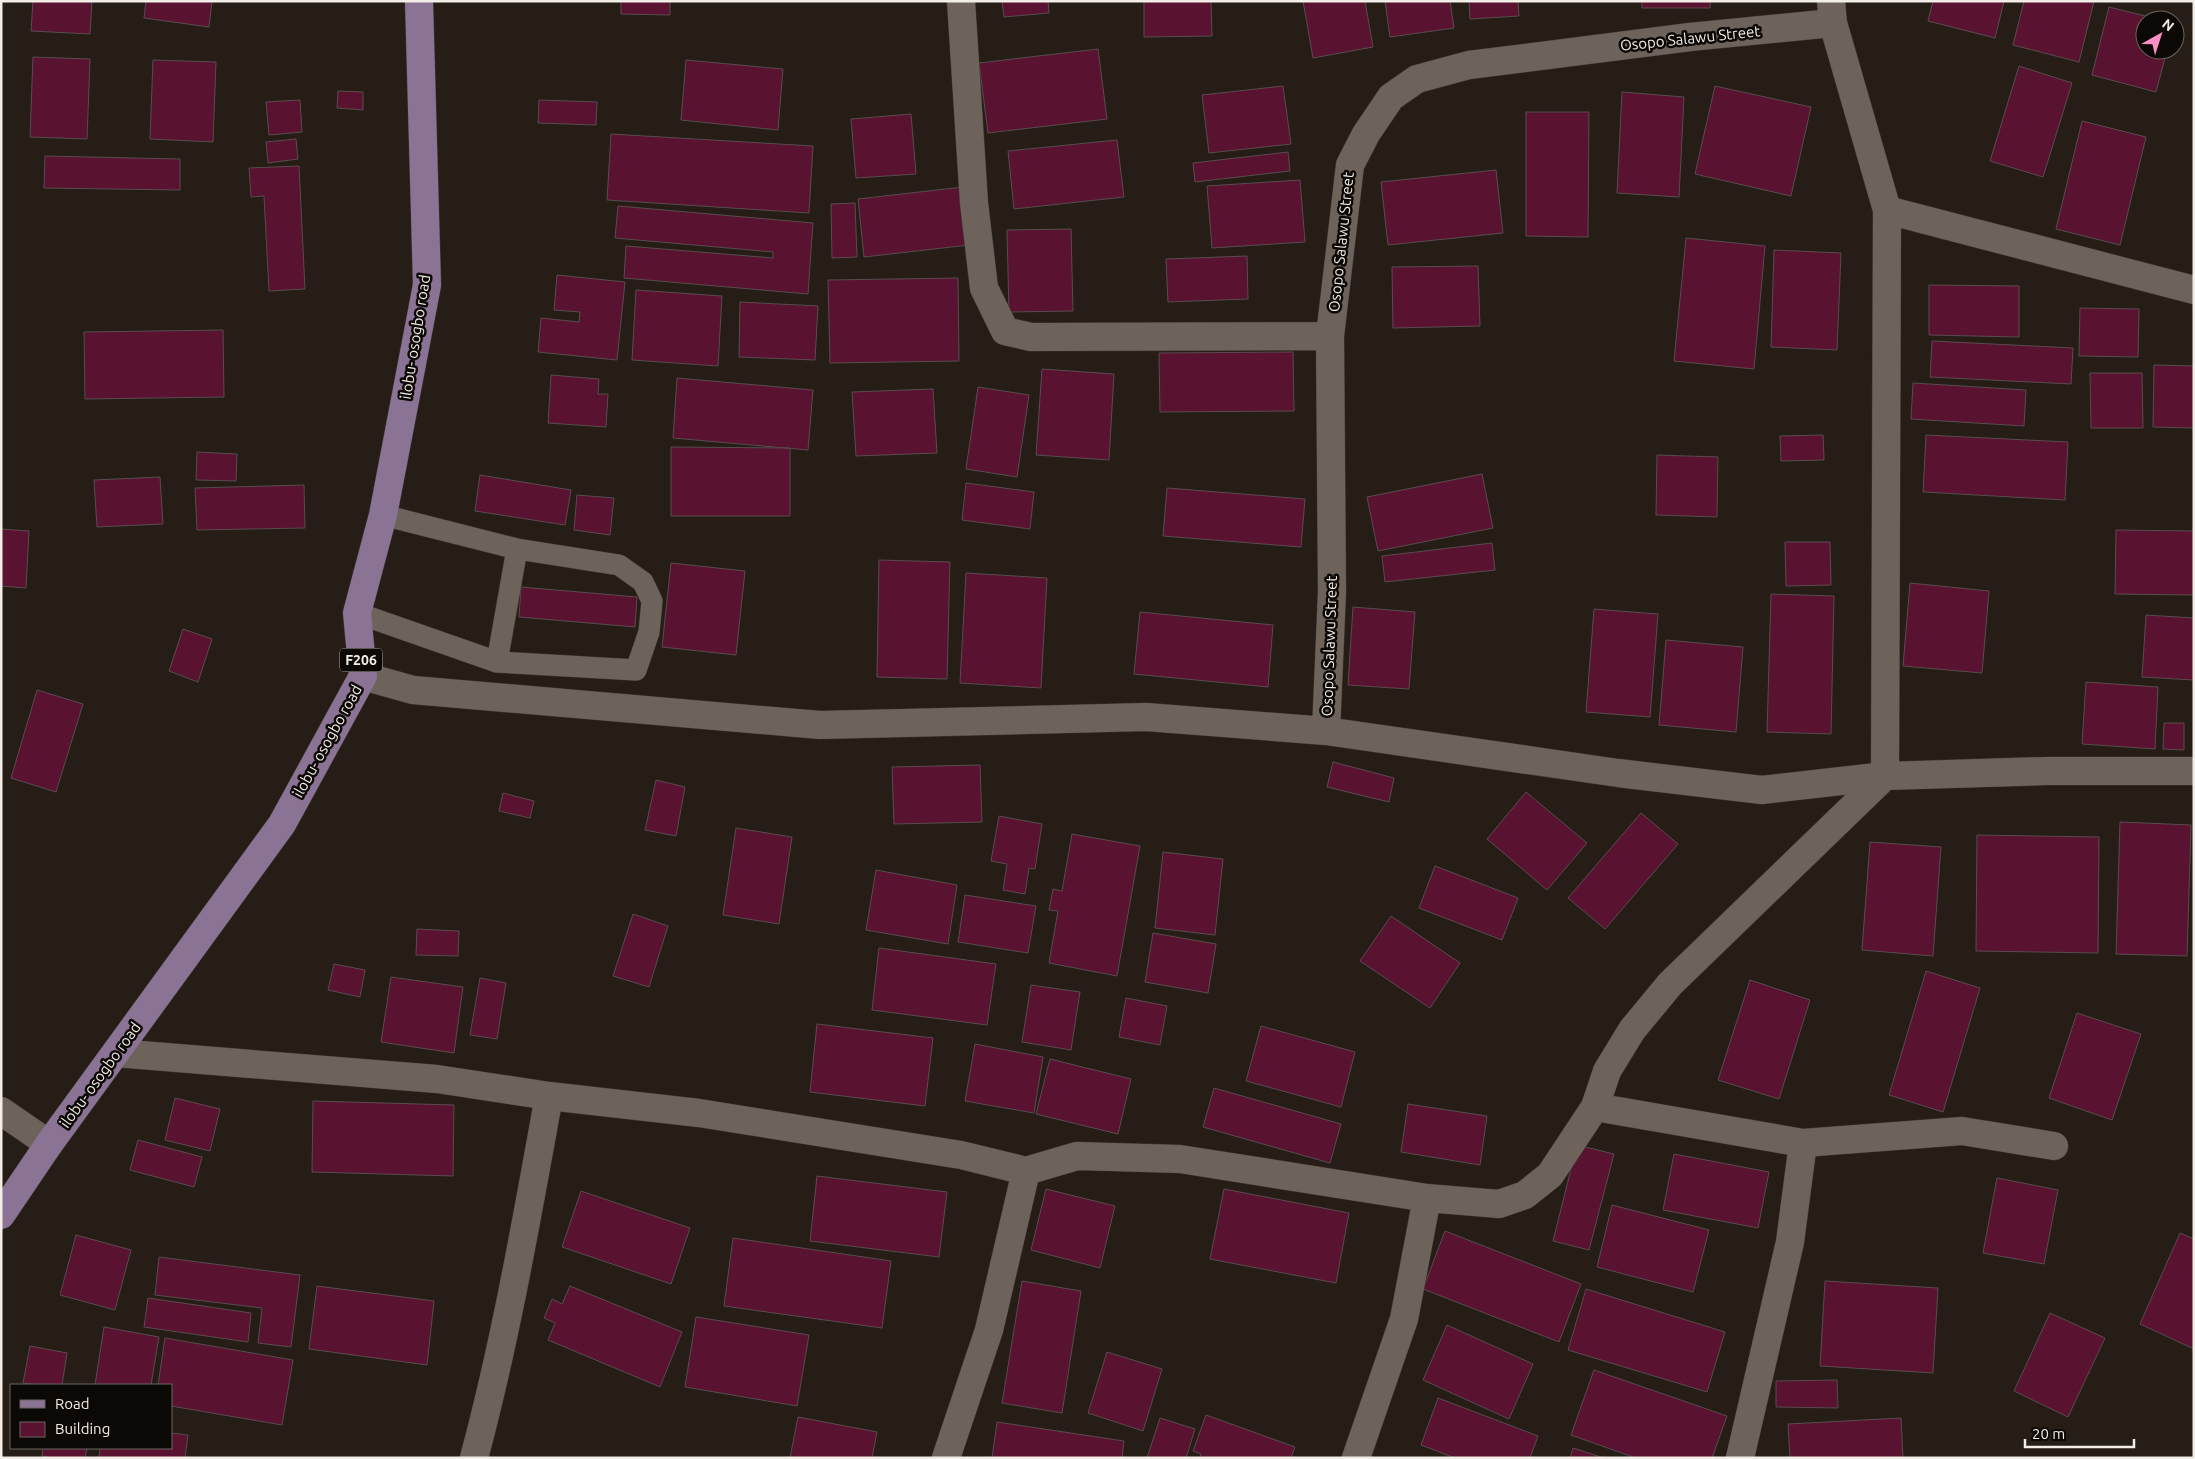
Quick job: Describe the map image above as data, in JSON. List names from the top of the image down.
{
  "streets": {
    "main road": ["ilobu- osogbo road", "F206"],
    "street": ["Osopo Salawu Street"]
  },
  "legend": ["Road", "Building"],
  "scale_bar": "20 m",
  "north": "top right"
}
